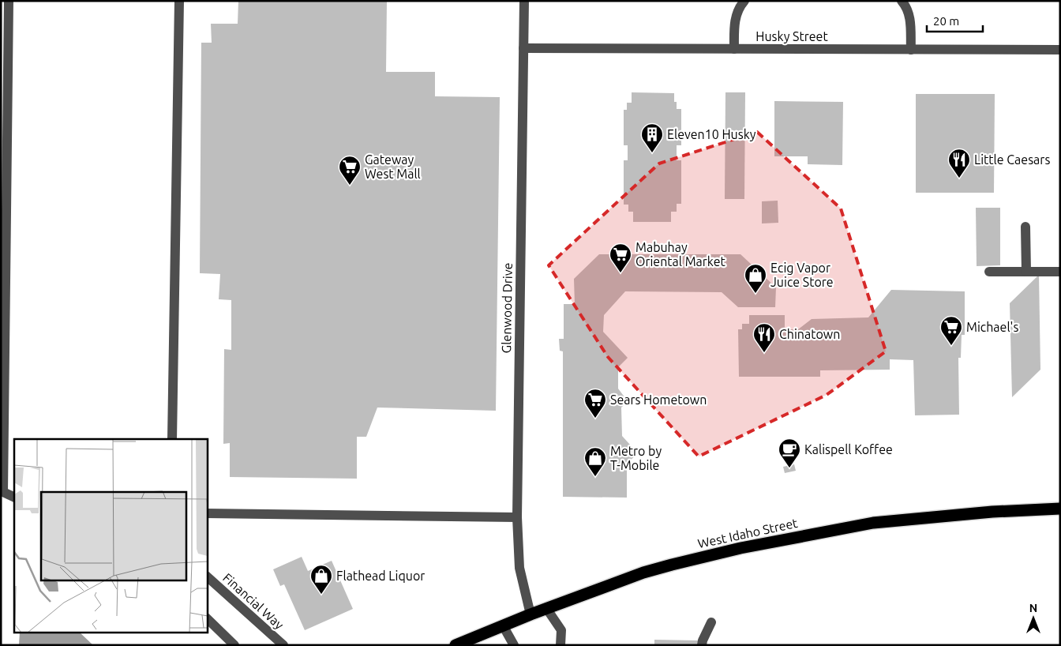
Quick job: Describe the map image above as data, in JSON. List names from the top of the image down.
{
  "streets": {
    "highway": ["West Idaho Street"],
    "street": ["Husky Street", "Glenwood Drive", "Financial Way"]
  },
  "crossings": [
    ["Husky Street", "Glenwood Drive"],
    ["Glenwood Drive", "West Idaho Street"]
  ],
  "places": {
    "building": ["Eleven10 Husky"],
    "restaurant": ["Little Caesars", "Chinatown"],
    "supermarket": [
      "Gateway West Mall",
      "Mabuhay Oriental Market",
      "Michael's",
      "Sears Hometown"
    ],
    "shop": ["Ecig Vapor Juice Store", "Metro by T-Mobile", "Flathead Liquor"],
    "cafe": ["Kalispell Koffee"]
  },
  "scale_bar": "20 m",
  "north": "top"
}
